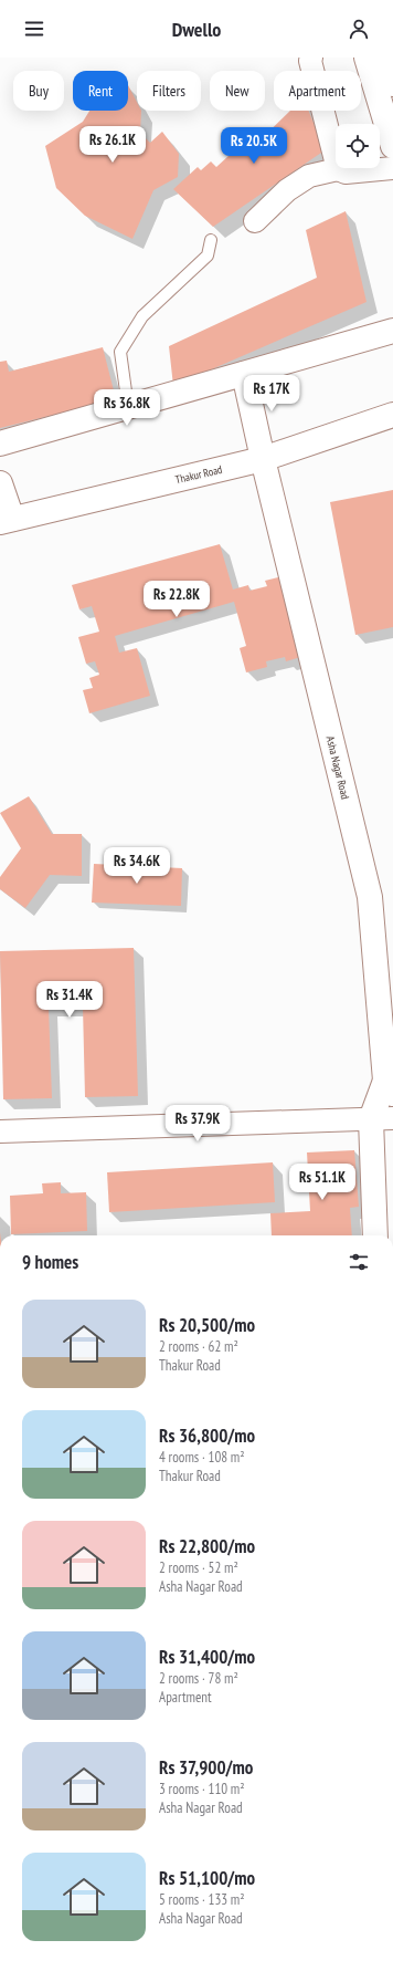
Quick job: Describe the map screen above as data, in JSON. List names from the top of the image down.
{
  "streets": {
    "street": ["Thakur Road", "Asha Nagar Road"]
  },
  "crossings": [
    ["Thakur Road", "Asha Nagar Road"]
  ],
  "page": {
    "header": "Dwello",
    "chip": [
      "Buy",
      "Rent",
      "Filters",
      "New",
      "Apartment"
    ],
    "price": [
      "Rs 26.1K",
      "Rs 20.5K",
      "Rs 17K",
      "Rs 36.8K",
      "Rs 22.8K",
      "Rs 34.6K",
      "Rs 31.4K",
      "Rs 37.9K",
      "Rs 51.1K"
    ],
    "heading": "9 homes",
    "list": [
      {
        "name": "Rs 20,500/mo",
        "note": "2 rooms · 62 m² · Thakur Road"
      },
      {
        "name": "Rs 36,800/mo",
        "note": "4 rooms · 108 m² · Thakur Road"
      },
      {
        "name": "Rs 22,800/mo",
        "note": "2 rooms · 52 m² · Asha Nagar Road"
      },
      {
        "name": "Rs 31,400/mo",
        "note": "2 rooms · 78 m² · Apartment"
      },
      {
        "name": "Rs 37,900/mo",
        "note": "3 rooms · 110 m² · Asha Nagar Road"
      },
      {
        "name": "Rs 51,100/mo",
        "note": "5 rooms · 133 m² · Asha Nagar Road"
      }
    ]
  }
}
